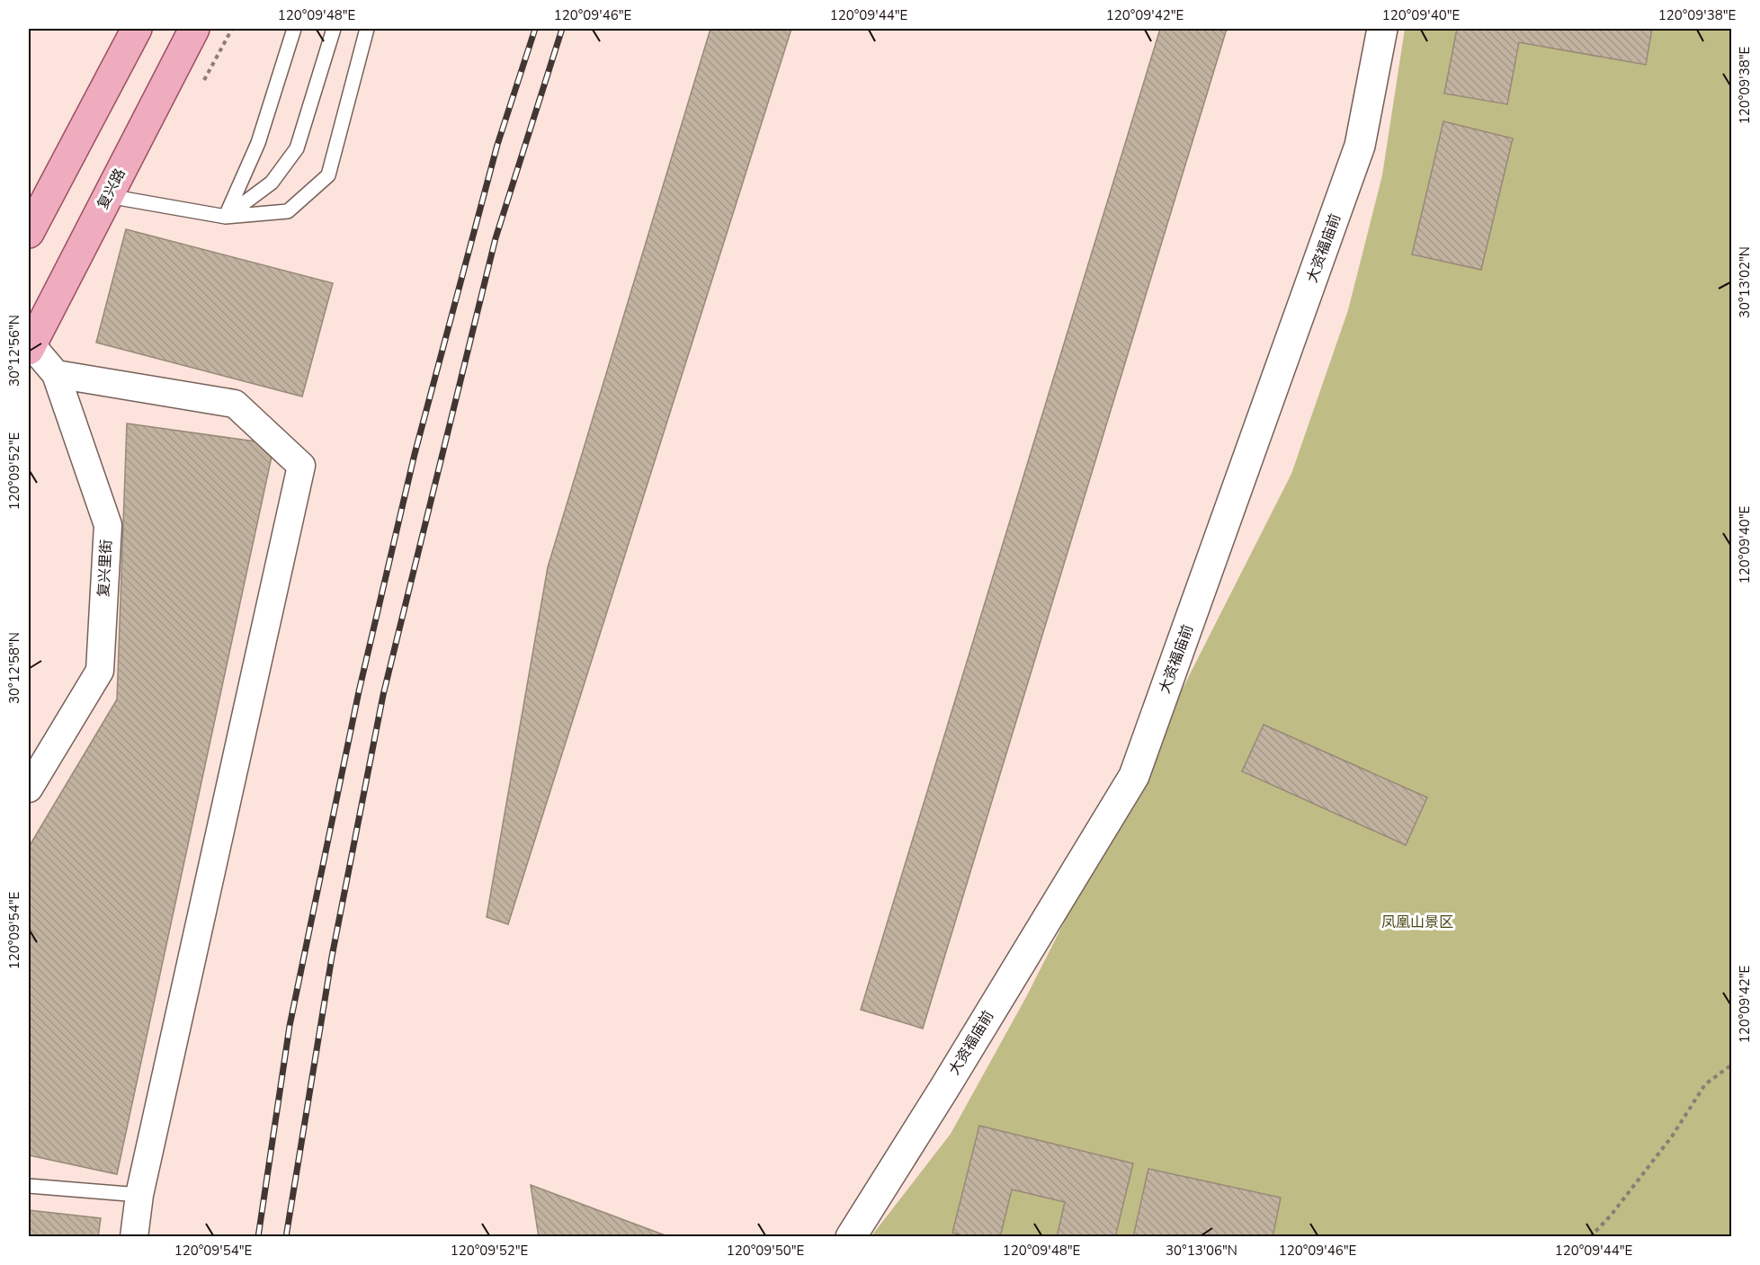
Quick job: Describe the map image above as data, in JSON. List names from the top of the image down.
{
  "streets": {
    "main road": ["复兴路"],
    "street": ["大资福庙前", "复兴里街"]
  },
  "crossings": [
    ["复兴路", "复兴里街"]
  ],
  "parks": ["凤凰山景区"],
  "coordinates": [
    "120°09'48\"E",
    "120°09'46\"E",
    "120°09'44\"E",
    "120°09'42\"E",
    "120°09'40\"E",
    "120°09'38\"E",
    "30°13'02\"N",
    "30°12'56\"N",
    "120°09'52\"E",
    "30°12'58\"N",
    "120°09'54\"E",
    "120°09'50\"E",
    "30°13'06\"N"
  ]
}
